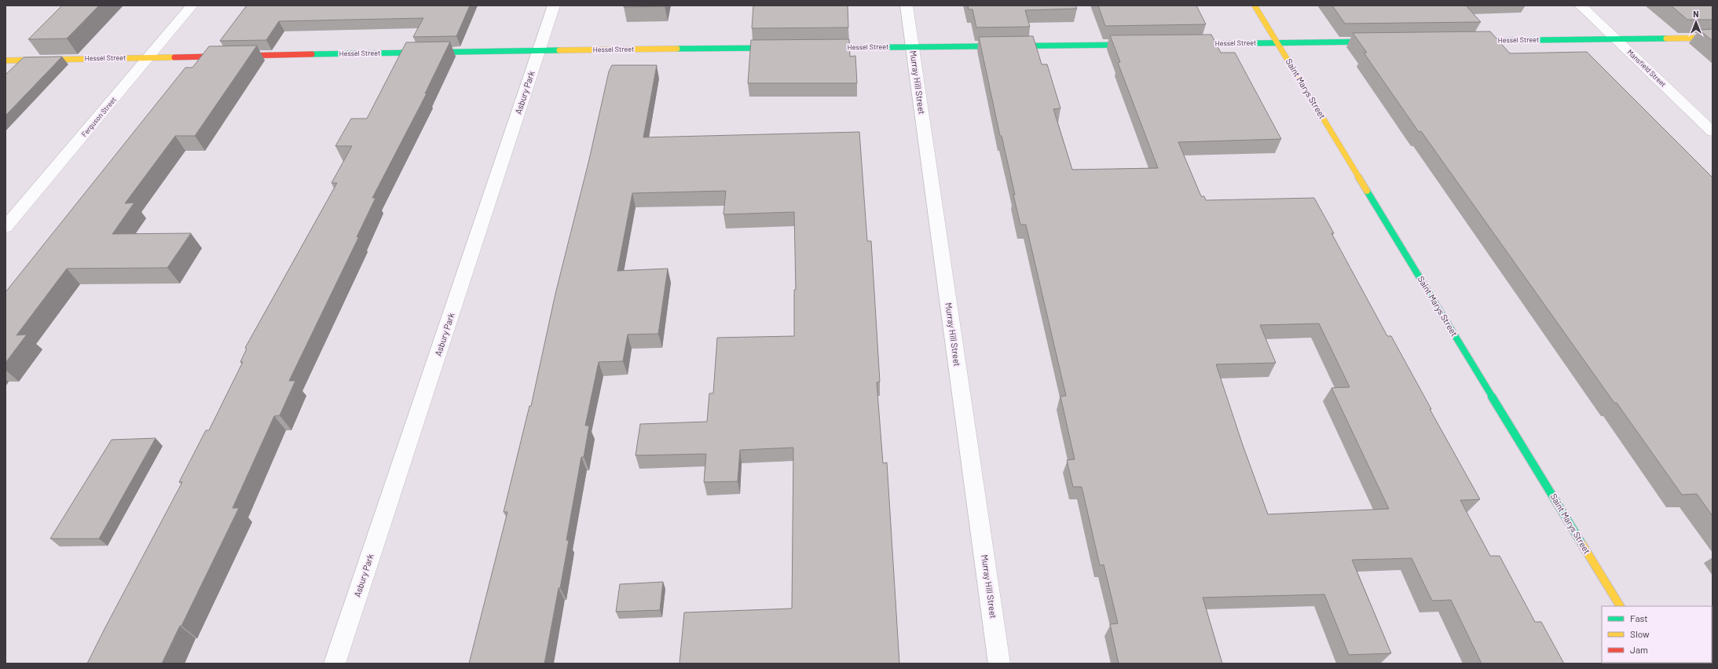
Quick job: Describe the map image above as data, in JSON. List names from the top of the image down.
{
  "streets": {
    "street": [
      "Hessel Street",
      "Mansfield Street",
      "Murray Hill Street",
      "Saint Marys Street",
      "Asbury Park",
      "Ferguson Street"
    ]
  },
  "crossings": [
    ["Hessel Street", "Mansfield Street"],
    ["Hessel Street", "Murray Hill Street"],
    ["Hessel Street", "Saint Marys Street"],
    ["Hessel Street", "Asbury Park"],
    ["Hessel Street", "Ferguson Street"]
  ],
  "legend": ["Fast", "Slow", "Jam"],
  "north": "top"
}
